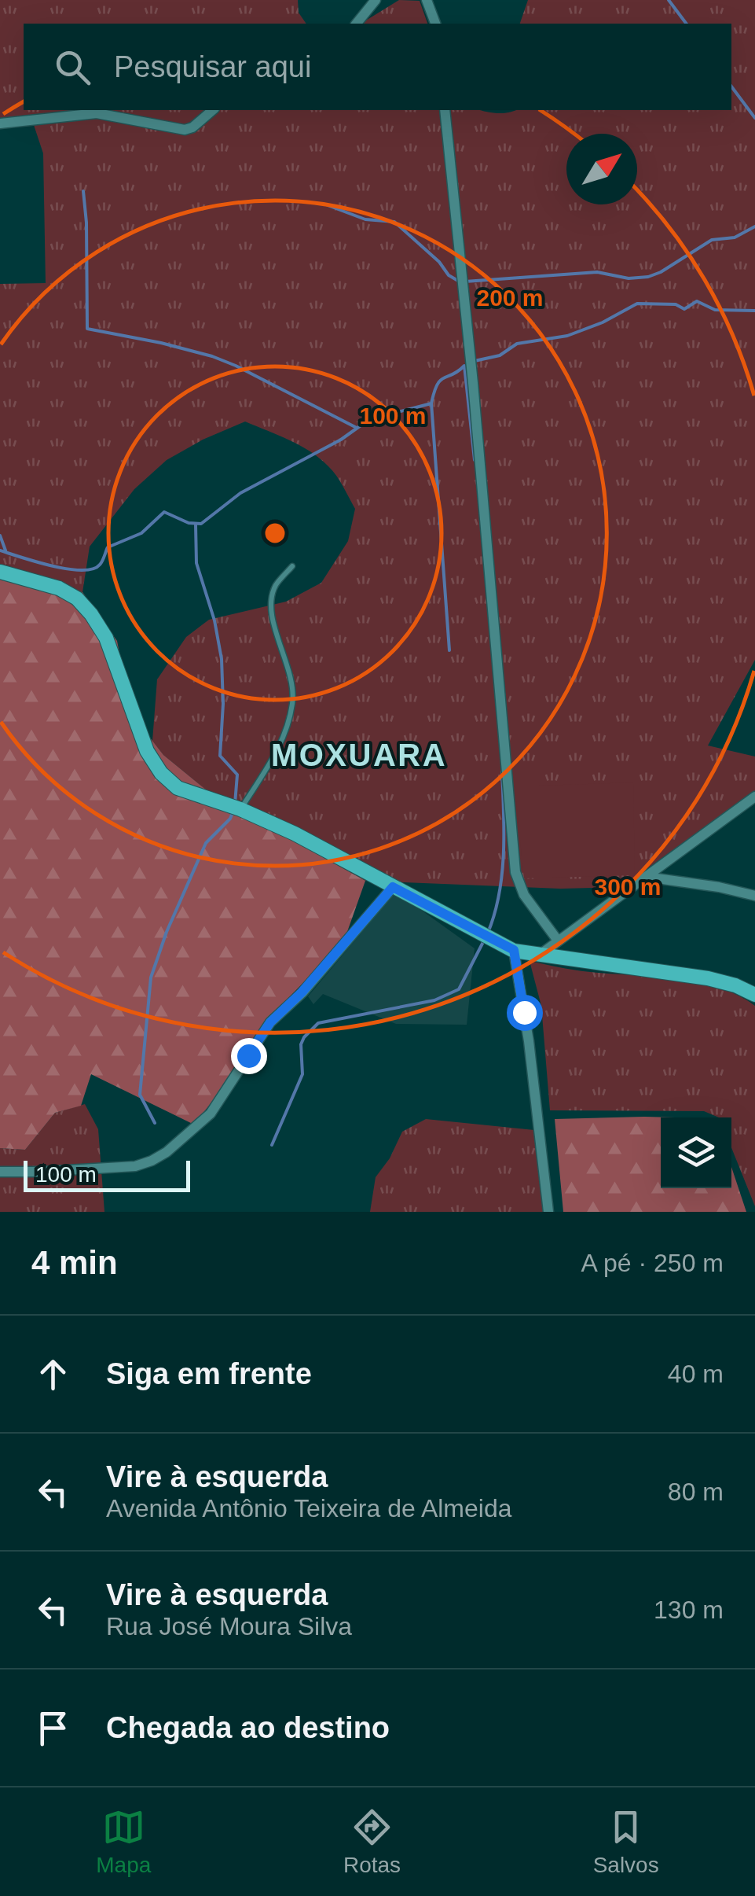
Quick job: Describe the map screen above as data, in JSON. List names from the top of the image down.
{
  "districts": ["MOXUARA"],
  "scale_bar": "100 m",
  "north": "top right",
  "page": {
    "search": "Pesquisar aqui",
    "scale": "100 m",
    "heading": ["4 min", "A pé · 250 m"],
    "list": [
      ["Siga em frente", "40 m"],
      ["Vire à esquerda", "Avenida Antônio Teixeira de Almeida", "80 m"],
      ["Vire à esquerda", "Rua José Moura Silva", "130 m"],
      "Chegada ao destino"
    ],
    "nav": ["Mapa", "Rotas", "Salvos"]
  },
  "rings": ["200 m", "100 m", "300 m"]
}
